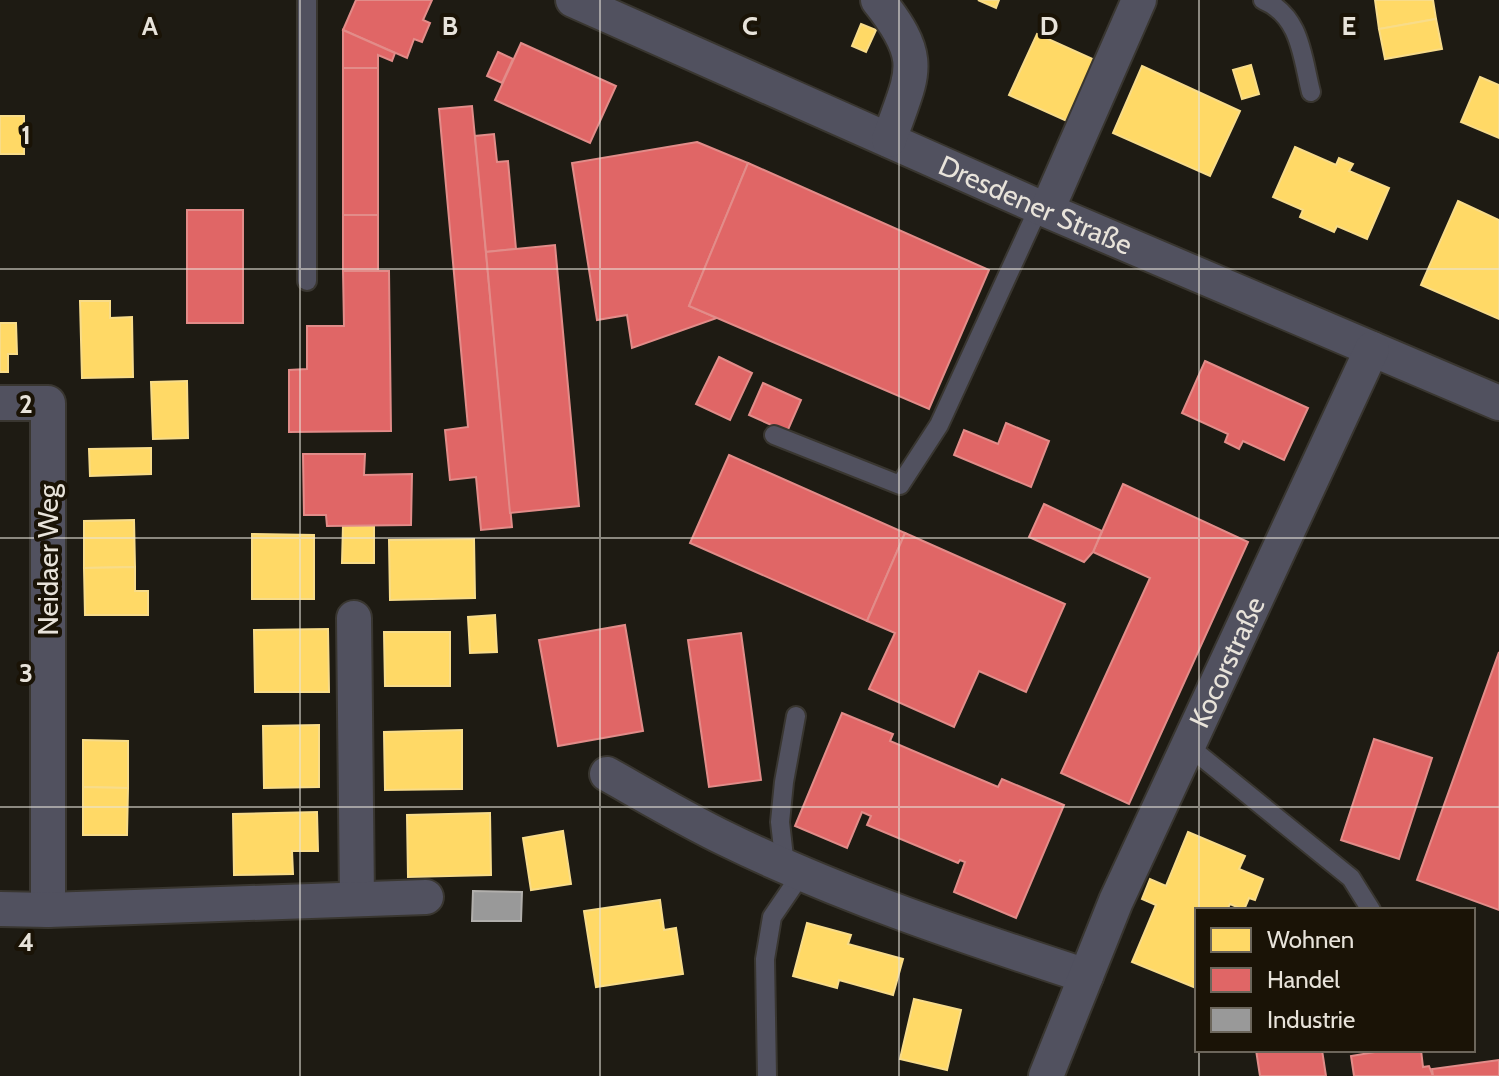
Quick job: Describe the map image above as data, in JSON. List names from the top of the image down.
{
  "streets": {
    "street": ["Dresdener Straße", "Neidaer Weg", "Kocorstraße"]
  },
  "crossings": [
    ["Dresdener Straße", "Kocorstraße"]
  ],
  "legend": ["Wohnen", "Handel", "Industrie"],
  "grid": {
    "columns": [
      "A",
      "B",
      "C",
      "D",
      "E"
    ],
    "rows": [
      "1",
      "2",
      "3",
      "4"
    ]
  }
}
